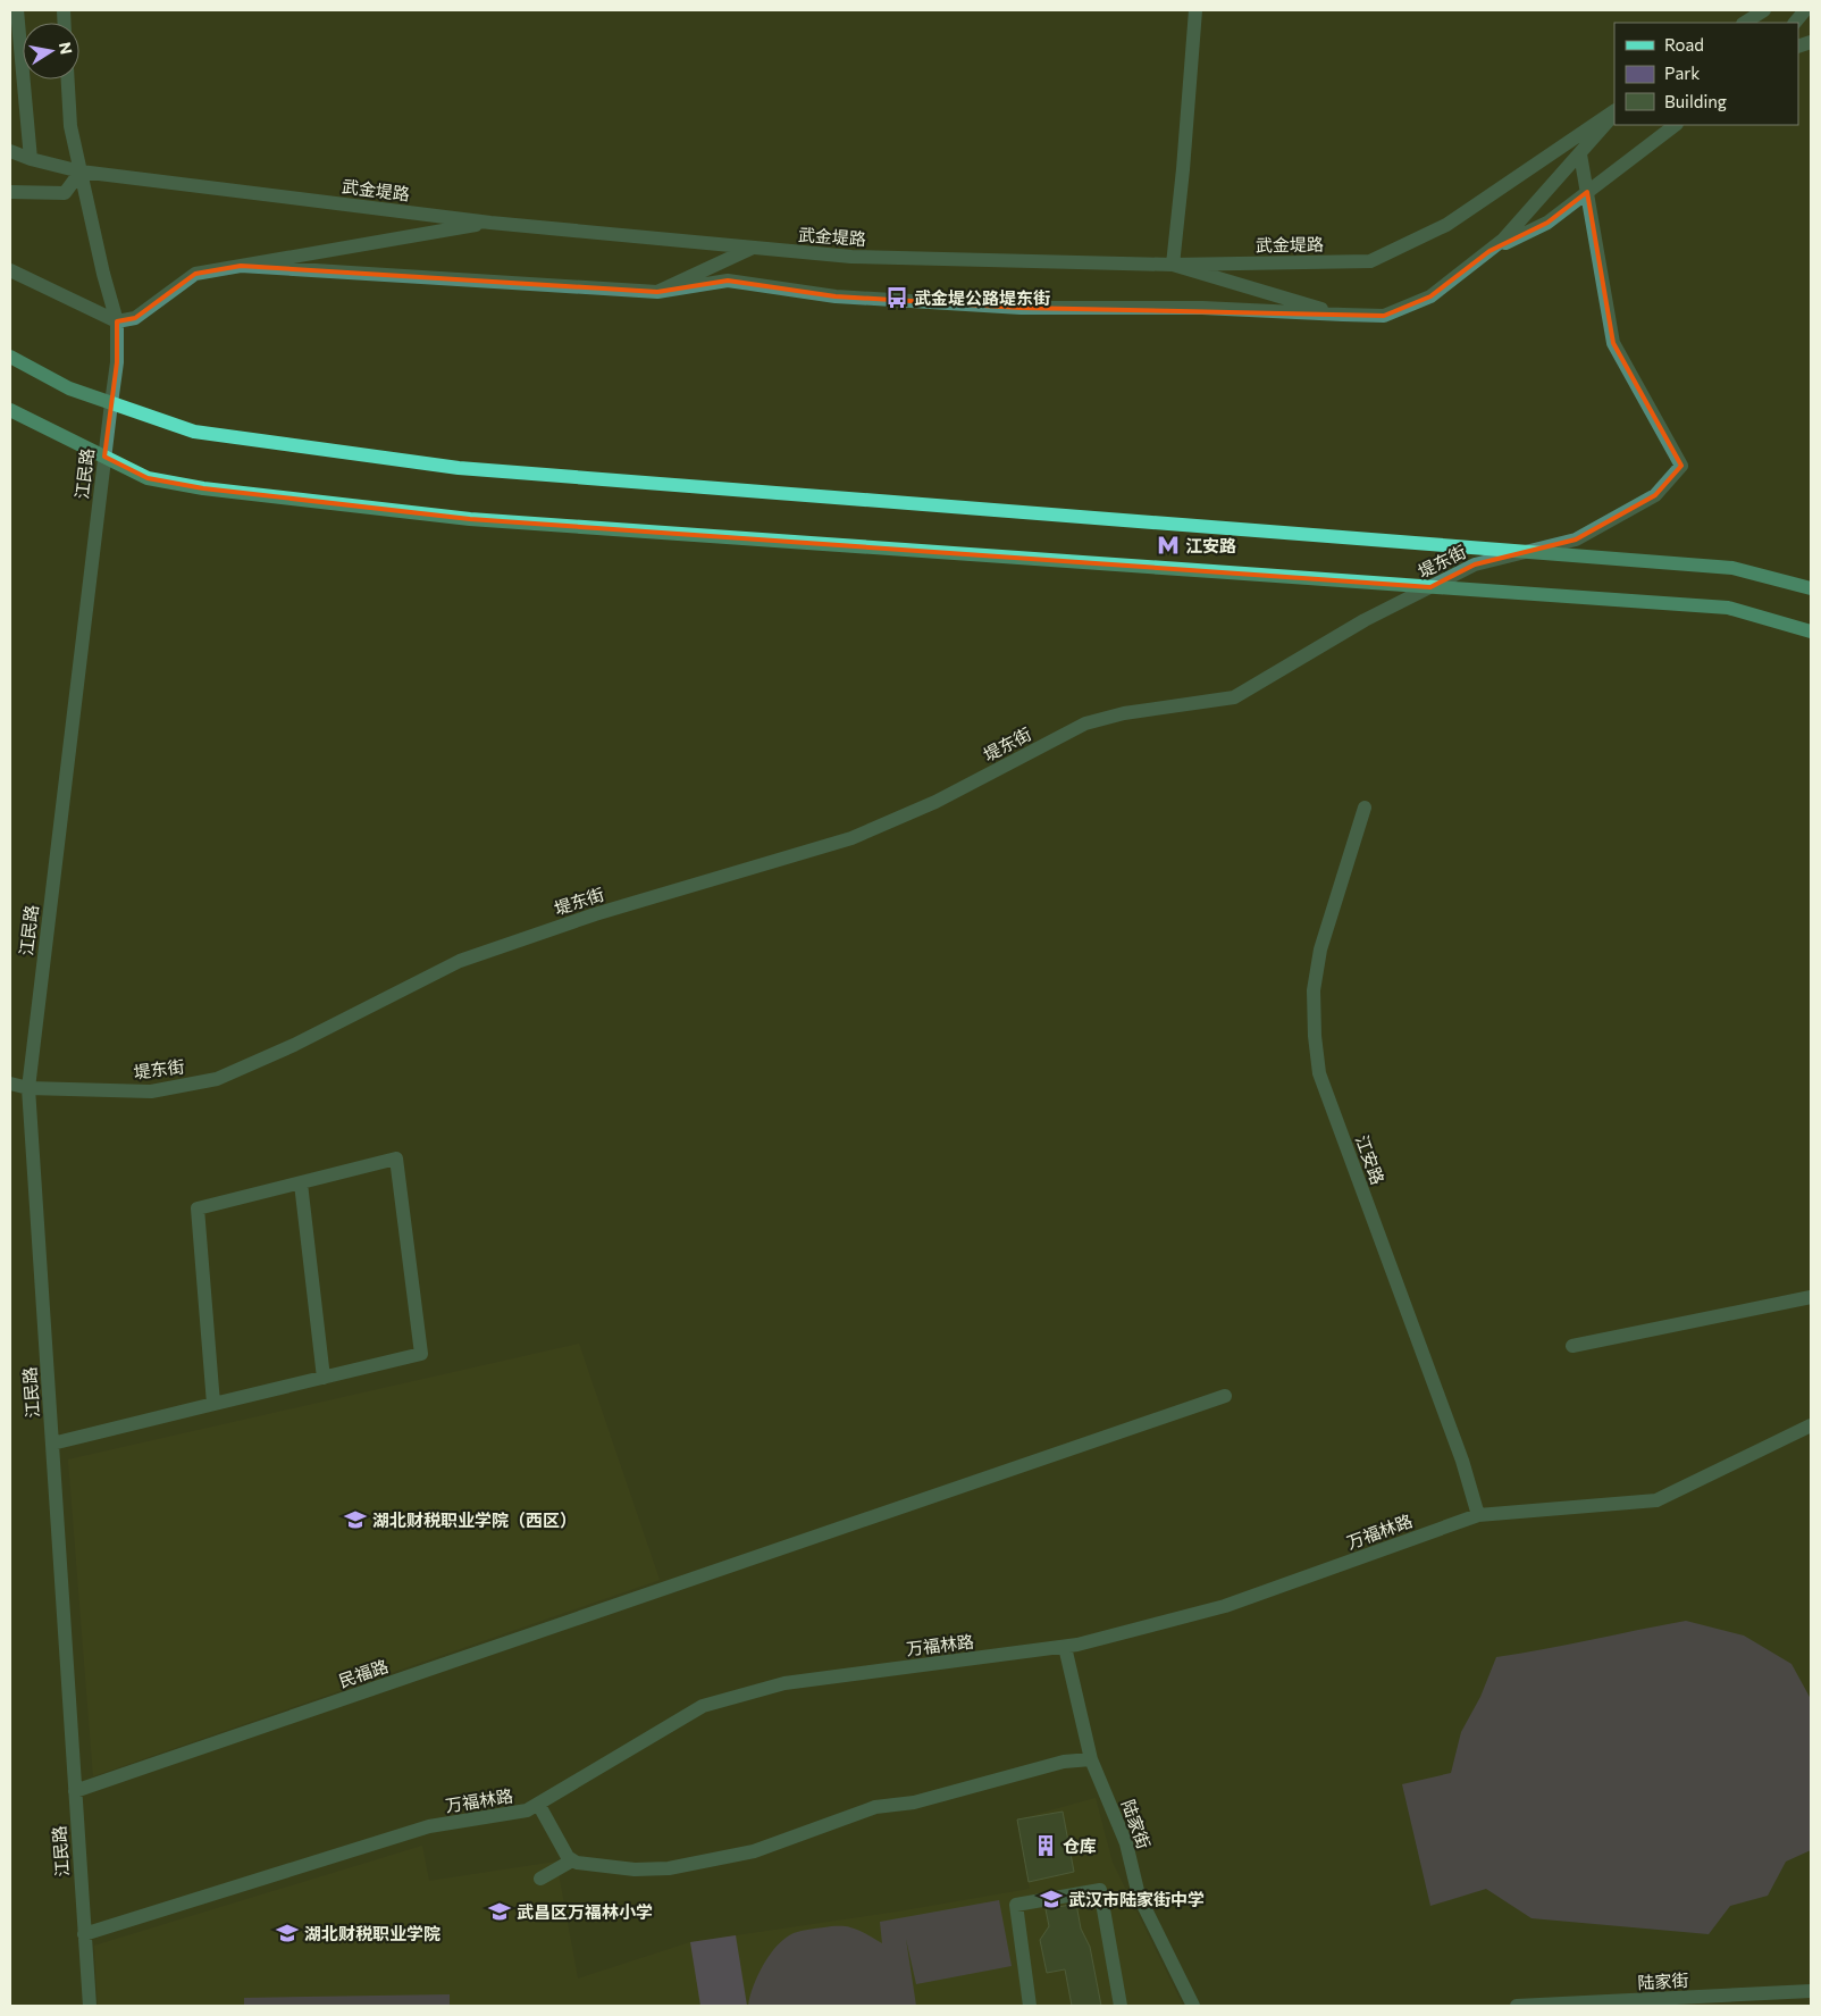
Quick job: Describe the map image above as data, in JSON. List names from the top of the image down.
{
  "streets": {
    "street": [
      "武金堤路",
      "江民路",
      "堤东街",
      "江安路",
      "万福林路",
      "民福路",
      "陆家街"
    ]
  },
  "crossings": [
    ["武金堤路", "江民路"],
    ["江民路", "堤东街"],
    ["江民路", "万福林路"],
    ["江民路", "民福路"],
    ["江安路", "万福林路"],
    ["万福林路", "陆家街"]
  ],
  "places": {
    "bus stop": ["武金堤公路堤东街"],
    "metro station": ["江安路"],
    "school or university": [
      "湖北财税职业学院（西区）",
      "武汉市陆家街中学",
      "武昌区万福林小学",
      "湖北财税职业学院"
    ],
    "building": ["仓库"]
  },
  "legend": ["Road", "Park", "Building"],
  "north": "right"
}
